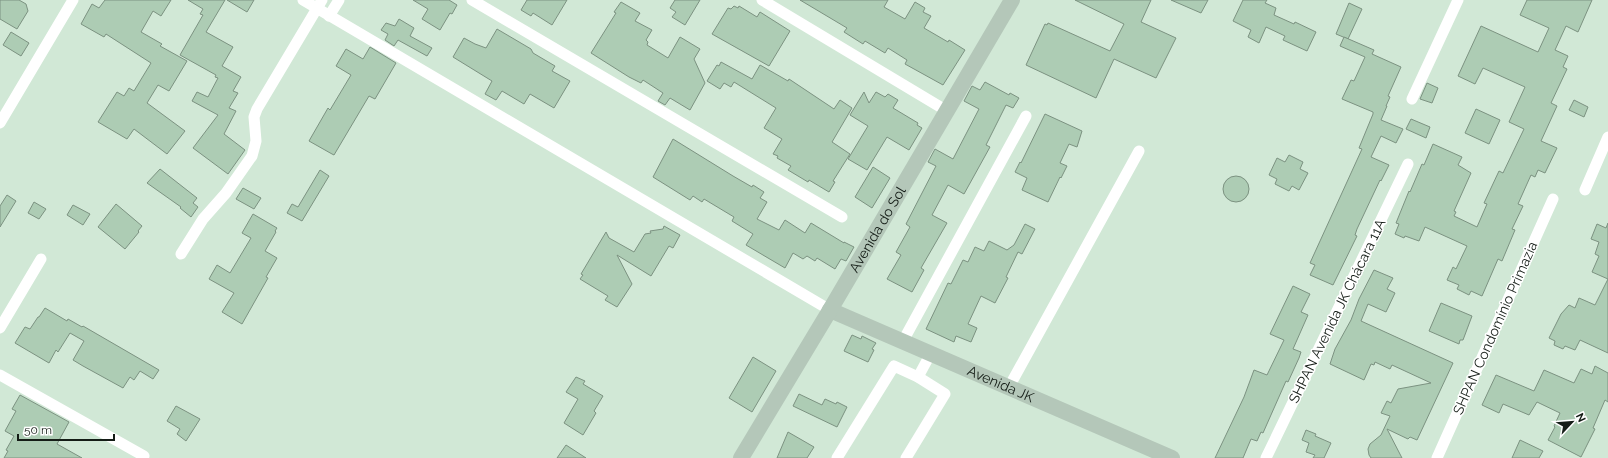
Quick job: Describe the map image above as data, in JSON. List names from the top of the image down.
{
  "streets": {
    "street": [
      "Avenida do Sol",
      "SHPAN Avenida JK Chácara 11A",
      "SHPAN Condomínio Primazia",
      "Avenida JK"
    ]
  },
  "crossings": [
    ["Avenida do Sol", "Avenida JK"]
  ],
  "scale_bar": "50 m",
  "north": "top right"
}
